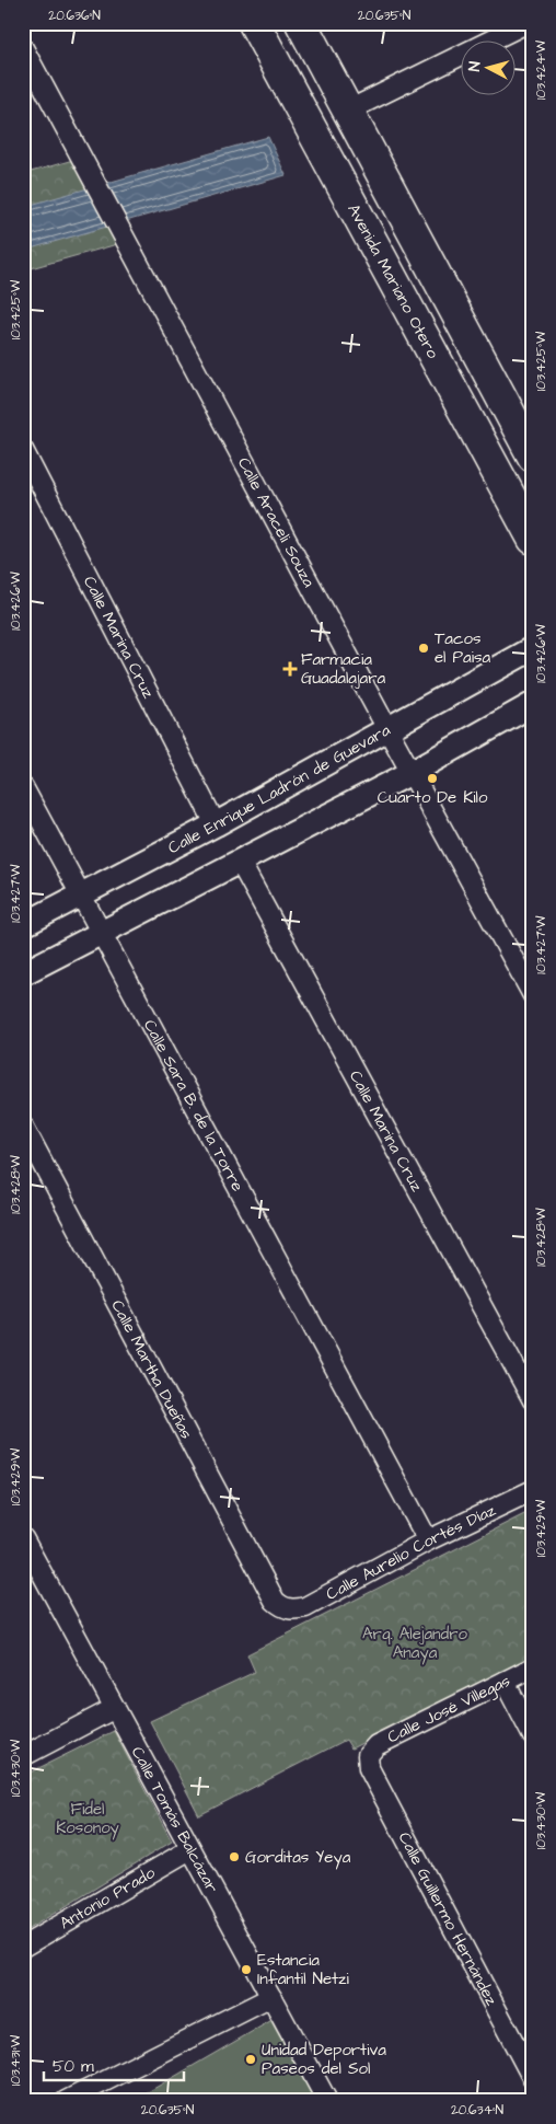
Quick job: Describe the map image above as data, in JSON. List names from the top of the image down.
{
  "streets": {
    "main road": ["Avenida Mariano Otero"],
    "street": [
      "Calle Araceli Souza",
      "Calle Marina Cruz",
      "Calle Enrique Ladrón de Guevara",
      "Calle Sara B. de la Torre",
      "Calle Martha Dueñas",
      "Calle Aurelio Cortés Díaz",
      "Calle José Villegas",
      "Calle Tomás Balcázar",
      "Antonio Prado",
      "Calle Guillermo Hernández"
    ]
  },
  "crossings": [
    ["Calle Araceli Souza", "Calle Enrique Ladrón de Guevara"],
    ["Calle Marina Cruz", "Calle Enrique Ladrón de Guevara"],
    ["Calle Enrique Ladrón de Guevara", "Calle Sara B. de la Torre"],
    ["Calle Sara B. de la Torre", "Calle Aurelio Cortés Díaz"],
    ["Calle Martha Dueñas", "Calle Aurelio Cortés Díaz"],
    ["Calle José Villegas", "Calle Guillermo Hernández"],
    ["Calle Tomás Balcázar", "Antonio Prado"]
  ],
  "parks": ["Arq. Alejandro Anaya", "Fidel Kosonoy"],
  "places": {
    "other": [
      "Tacos el Paisa",
      "Cuarto De Kilo",
      "Gorditas Yeya",
      "Estancia Infantil Netzi",
      "Unidad Deportiva Paseos del Sol"
    ],
    "health": ["Farmacia Guadalajara"]
  },
  "scale_bar": "50 m",
  "north": "left",
  "coordinates": [
    "20.636°N",
    "20.635°N",
    "103.424°W",
    "103.425°W",
    "103.426°W",
    "103.427°W",
    "103.428°W",
    "103.429°W",
    "103.430°W",
    "103.431°W",
    "20.634°N"
  ]
}
